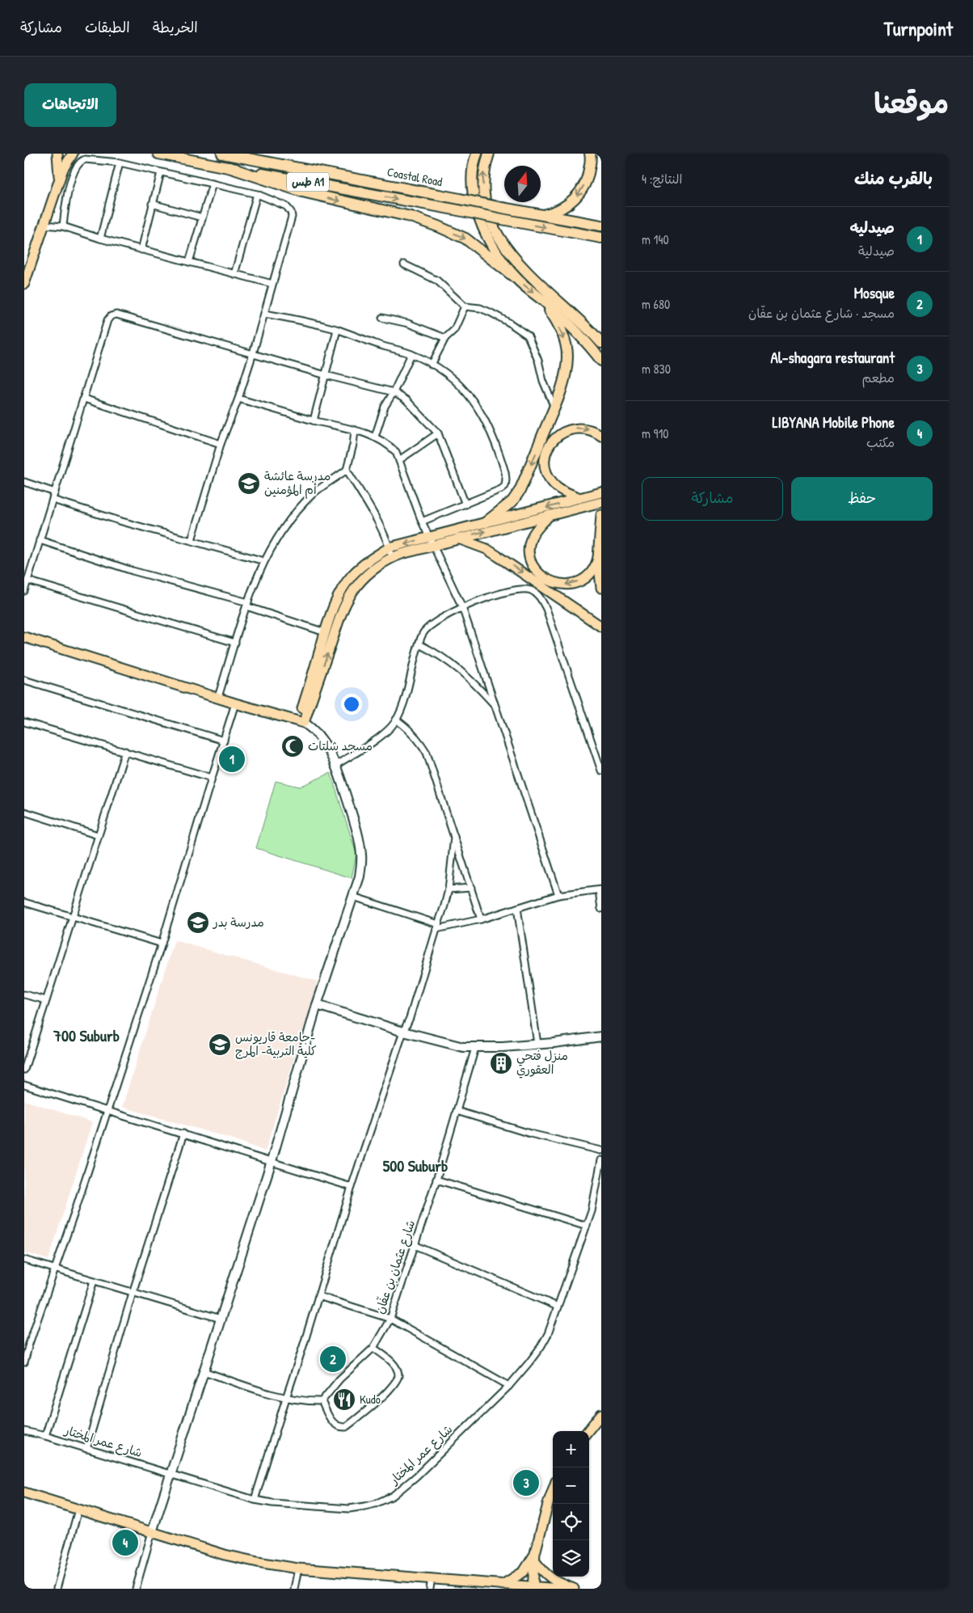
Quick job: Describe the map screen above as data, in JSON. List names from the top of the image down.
{
  "streets": {
    "highway": ["Coastal Road", "طس A1"],
    "street": ["شارع عثمان بن عفّان", "شارع عمر المختار"]
  },
  "districts": ["700 Suburb", "500 Suburb"],
  "places": {
    "school or university": ["مدرسة عائشة أم المؤمنين", "مدرسة بدر", "جامعة قاريونس- كلية التربية- المرج"],
    "mosque": ["مسجد شلتات"],
    "building": ["منزل فتحي العقوري"],
    "restaurant": ["Kudo"]
  },
  "north": "top",
  "page": {
    "header": "Turnpoint",
    "nav": ["الخريطة", "الطبقات", "مشاركة"],
    "title": "موقعنا",
    "buttons": [
      "الاتجاهات",
      ["حفظ", "مشاركة"]
    ],
    "heading": ["بالقرب منك", "النتائج: 4"],
    "list": [
      {
        "mark": "1",
        "name": "صيدليه",
        "note": "صيدلية",
        "value": "140 m"
      },
      {
        "mark": "2",
        "name": "Mosque",
        "note": "مسجد · شارع عثمان بن عفّان",
        "value": "680 m"
      },
      {
        "mark": "3",
        "name": "Al-shagara restaurant",
        "note": "مطعم",
        "value": "830 m"
      },
      {
        "mark": "4",
        "name": "LIBYANA Mobile Phone",
        "note": "مكتب",
        "value": "910 m"
      }
    ],
    "pins": [
      "1",
      "2",
      "3",
      "4"
    ],
    "map_buttons": ["+", "−"]
  }
}
